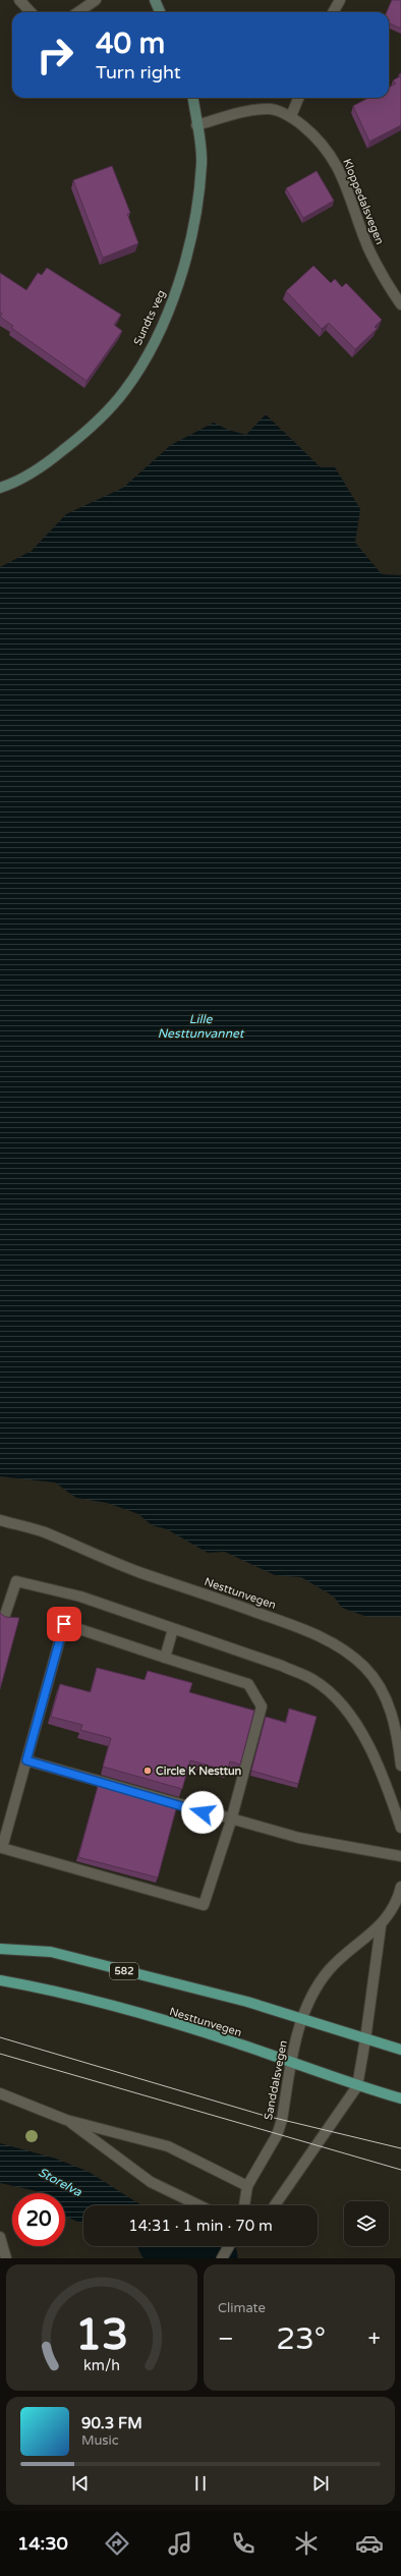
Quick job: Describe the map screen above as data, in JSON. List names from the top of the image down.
{
  "streets": {
    "main road": ["Nesttunvegen", "582"],
    "street": ["Kloppedalsvegen", "Sundts veg", "Sanddalsvegen"]
  },
  "crossings": [
    ["Kloppedalsvegen", "Sundts veg"],
    ["Nesttunvegen", "Sanddalsvegen"],
    ["582", "Sanddalsvegen"]
  ],
  "water": ["Lille Nesttunvannet", "Storelva"],
  "places": ["Circle K Nesttun"],
  "page": {
    "turn": ["40 m", "Turn right"],
    "limit": "20",
    "trip": "14:31 · 1 min · 70 m",
    "tile": "Climate",
    "heat": ["−", "23°", "+"],
    "song": ["90.3 FM", "Music"],
    "tabs": "14:30",
    "gauge": ["13", "km/h"]
  }
}
